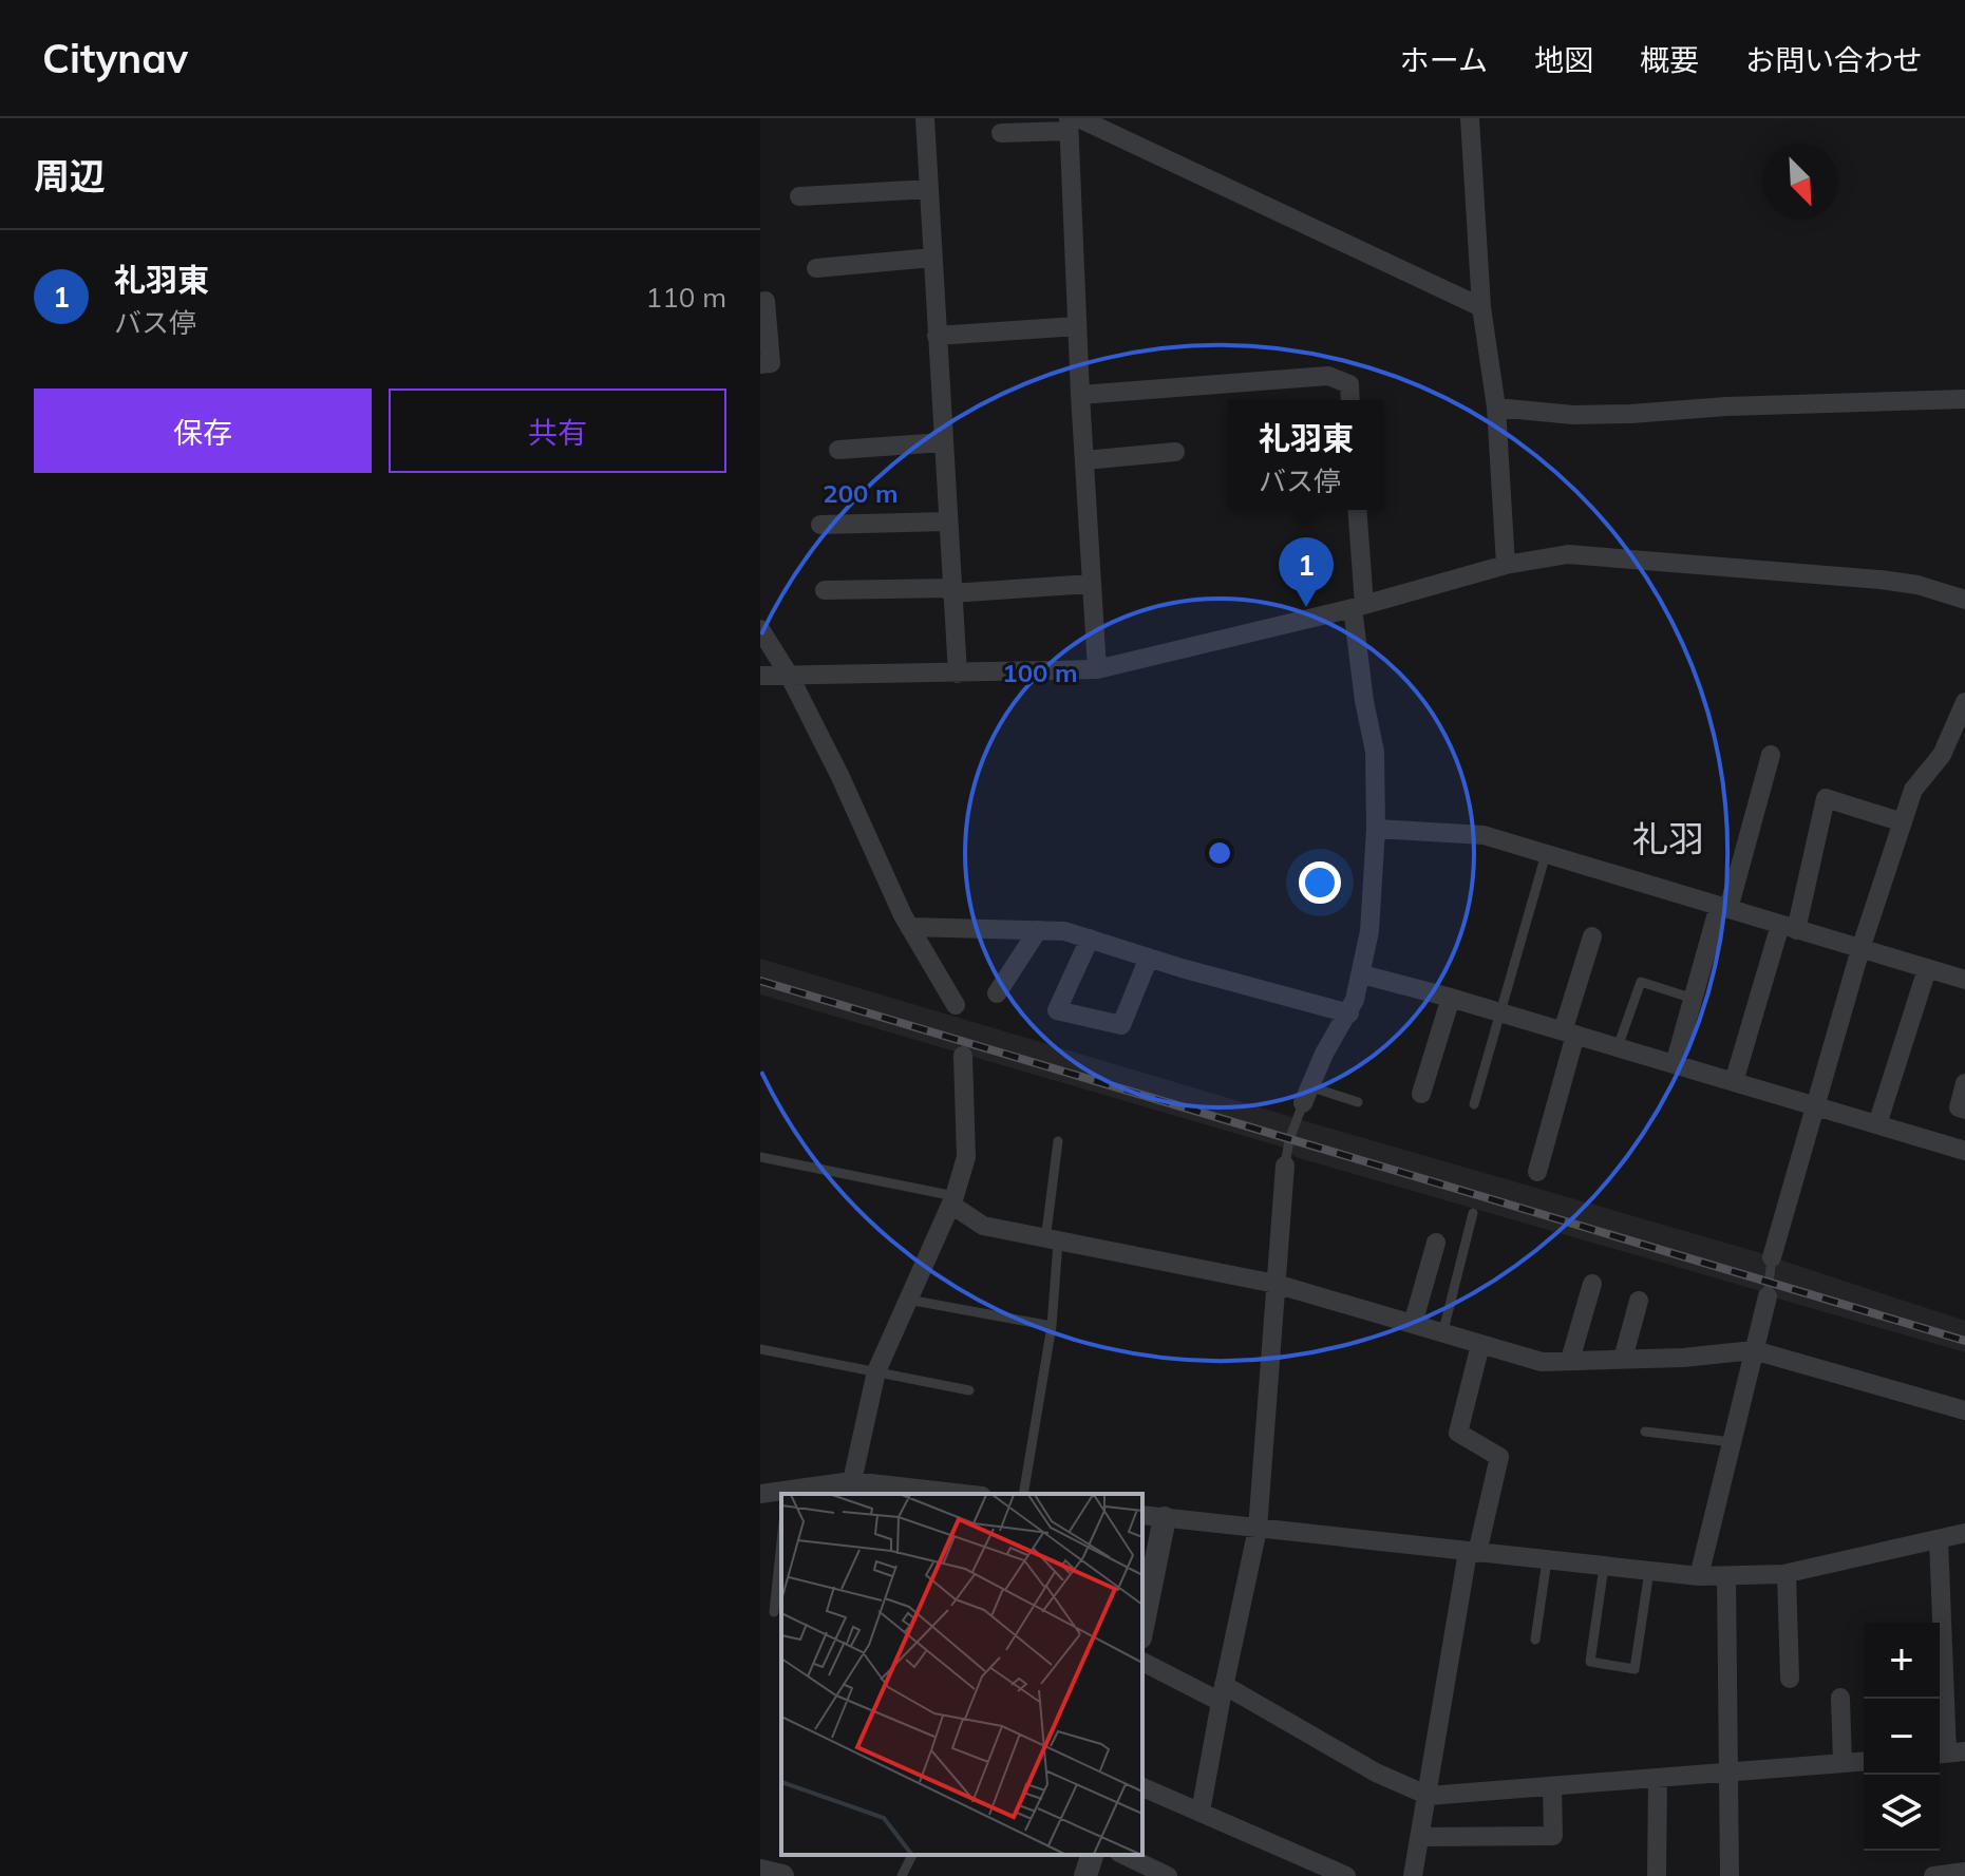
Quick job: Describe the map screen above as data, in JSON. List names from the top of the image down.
{
  "districts": ["礼羽"],
  "north": "bottom right",
  "page": {
    "header": "Citynav",
    "nav": [
      "ホーム",
      "地図",
      "概要",
      "お問い合わせ"
    ],
    "heading": "周辺",
    "list": [
      {
        "mark": "1",
        "name": "礼羽東",
        "note": "バス停",
        "value": "110 m"
      }
    ],
    "buttons": ["保存", "共有"],
    "popup": ["礼羽東", "バス停"],
    "pins": "1",
    "map_buttons": ["+", "−"]
  },
  "rings": ["200 m", "100 m"]
}
